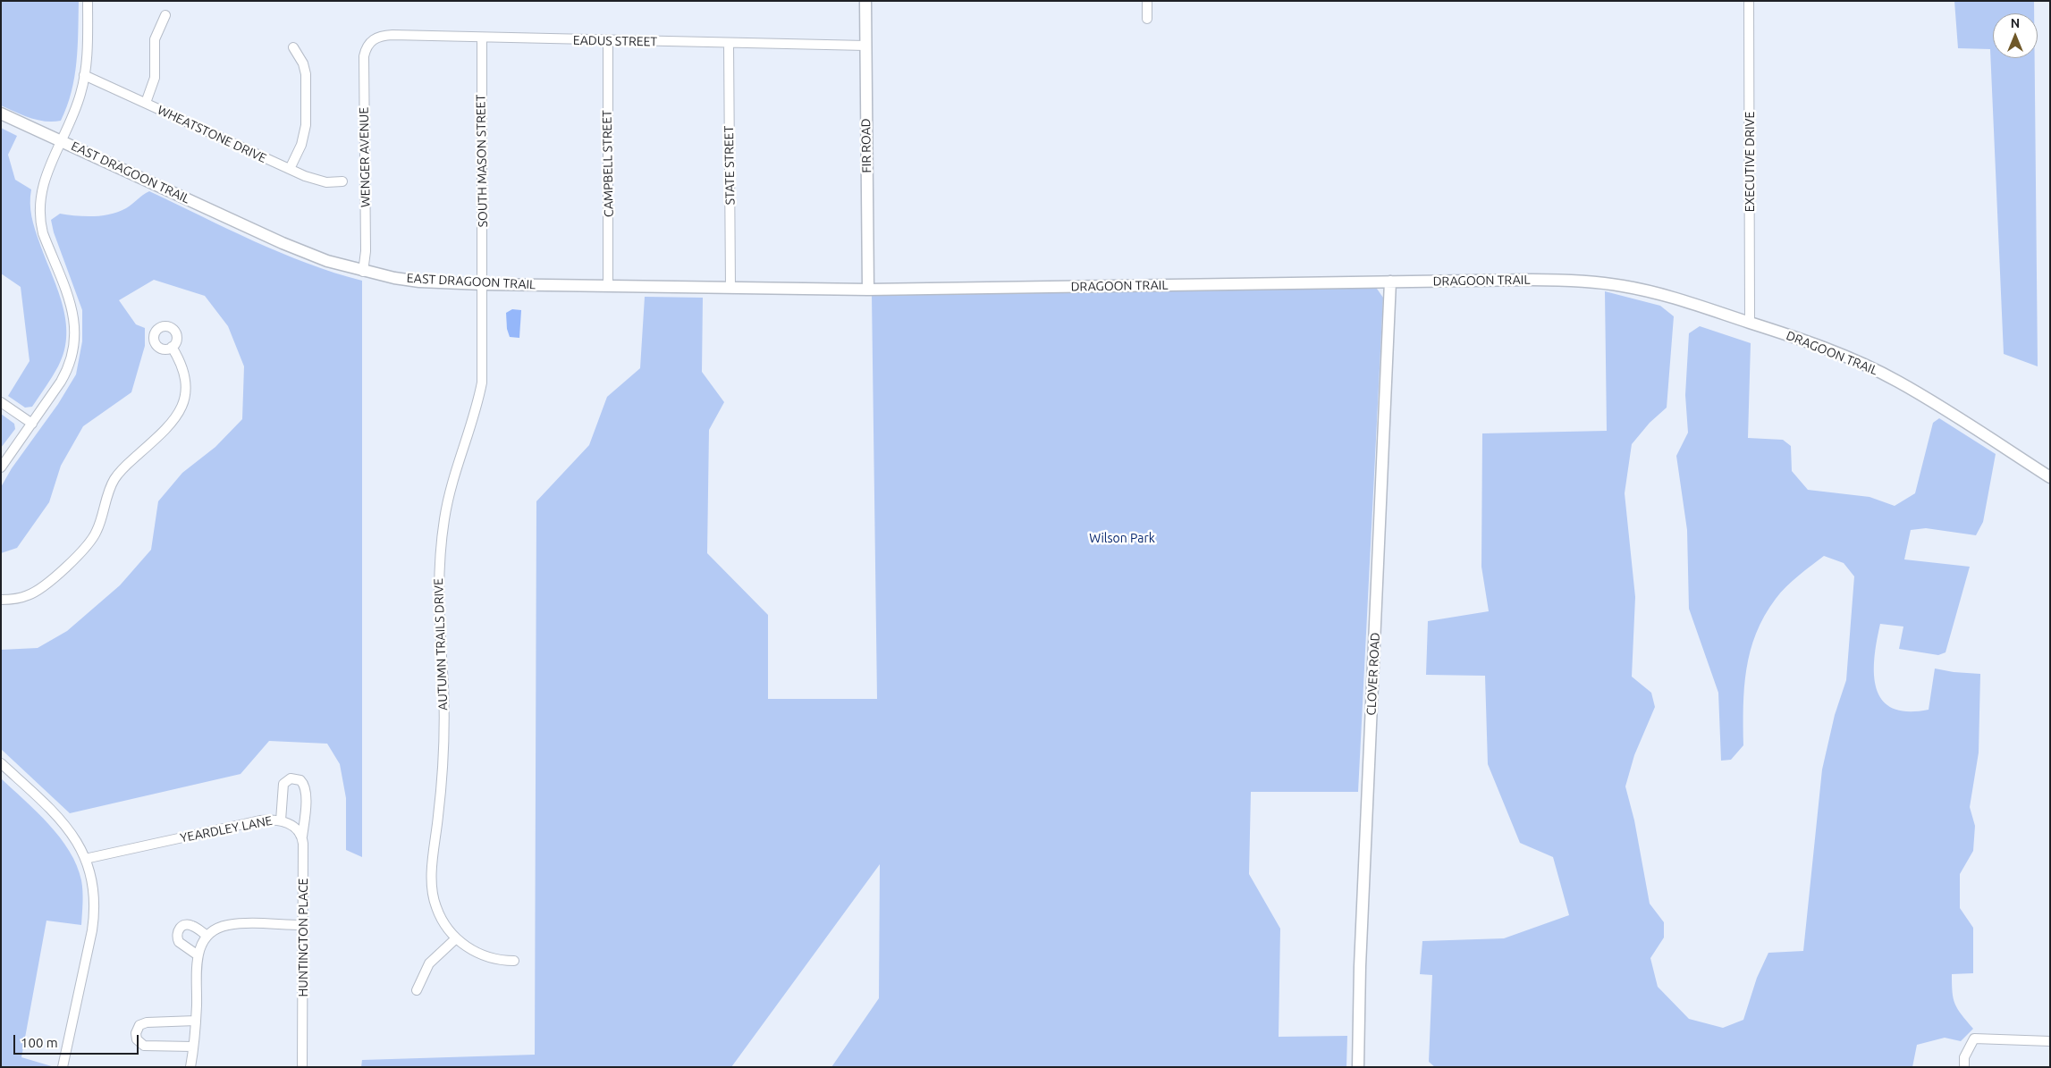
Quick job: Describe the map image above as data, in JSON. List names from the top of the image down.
{
  "streets": {
    "street": [
      "EADUS STREET",
      "WHEATSTONE DRIVE",
      "FIR ROAD",
      "WENGER AVENUE",
      "SOUTH MASON STREET",
      "EXECUTIVE DRIVE",
      "CAMPBELL STREET",
      "STATE STREET",
      "EAST DRAGOON TRAIL",
      "DRAGOON TRAIL",
      "AUTUMN TRAILS DRIVE",
      "CLOVER ROAD",
      "YEARDLEY LANE",
      "HUNTINGTON PLACE"
    ]
  },
  "crossings": [
    ["EADUS STREET", "FIR ROAD"],
    ["EADUS STREET", "WENGER AVENUE"],
    ["EADUS STREET", "SOUTH MASON STREET"],
    ["EADUS STREET", "CAMPBELL STREET"],
    ["EADUS STREET", "STATE STREET"],
    ["FIR ROAD", "EAST DRAGOON TRAIL"],
    ["FIR ROAD", "DRAGOON TRAIL"],
    ["WENGER AVENUE", "EAST DRAGOON TRAIL"],
    ["SOUTH MASON STREET", "EAST DRAGOON TRAIL"],
    ["SOUTH MASON STREET", "AUTUMN TRAILS DRIVE"],
    ["EXECUTIVE DRIVE", "DRAGOON TRAIL"],
    ["CAMPBELL STREET", "EAST DRAGOON TRAIL"],
    ["STATE STREET", "EAST DRAGOON TRAIL"],
    ["EAST DRAGOON TRAIL", "DRAGOON TRAIL"],
    ["EAST DRAGOON TRAIL", "AUTUMN TRAILS DRIVE"],
    ["DRAGOON TRAIL", "CLOVER ROAD"],
    ["YEARDLEY LANE", "HUNTINGTON PLACE"]
  ],
  "parks": ["Wilson Park"],
  "scale_bar": "100 m",
  "north": "top"
}
